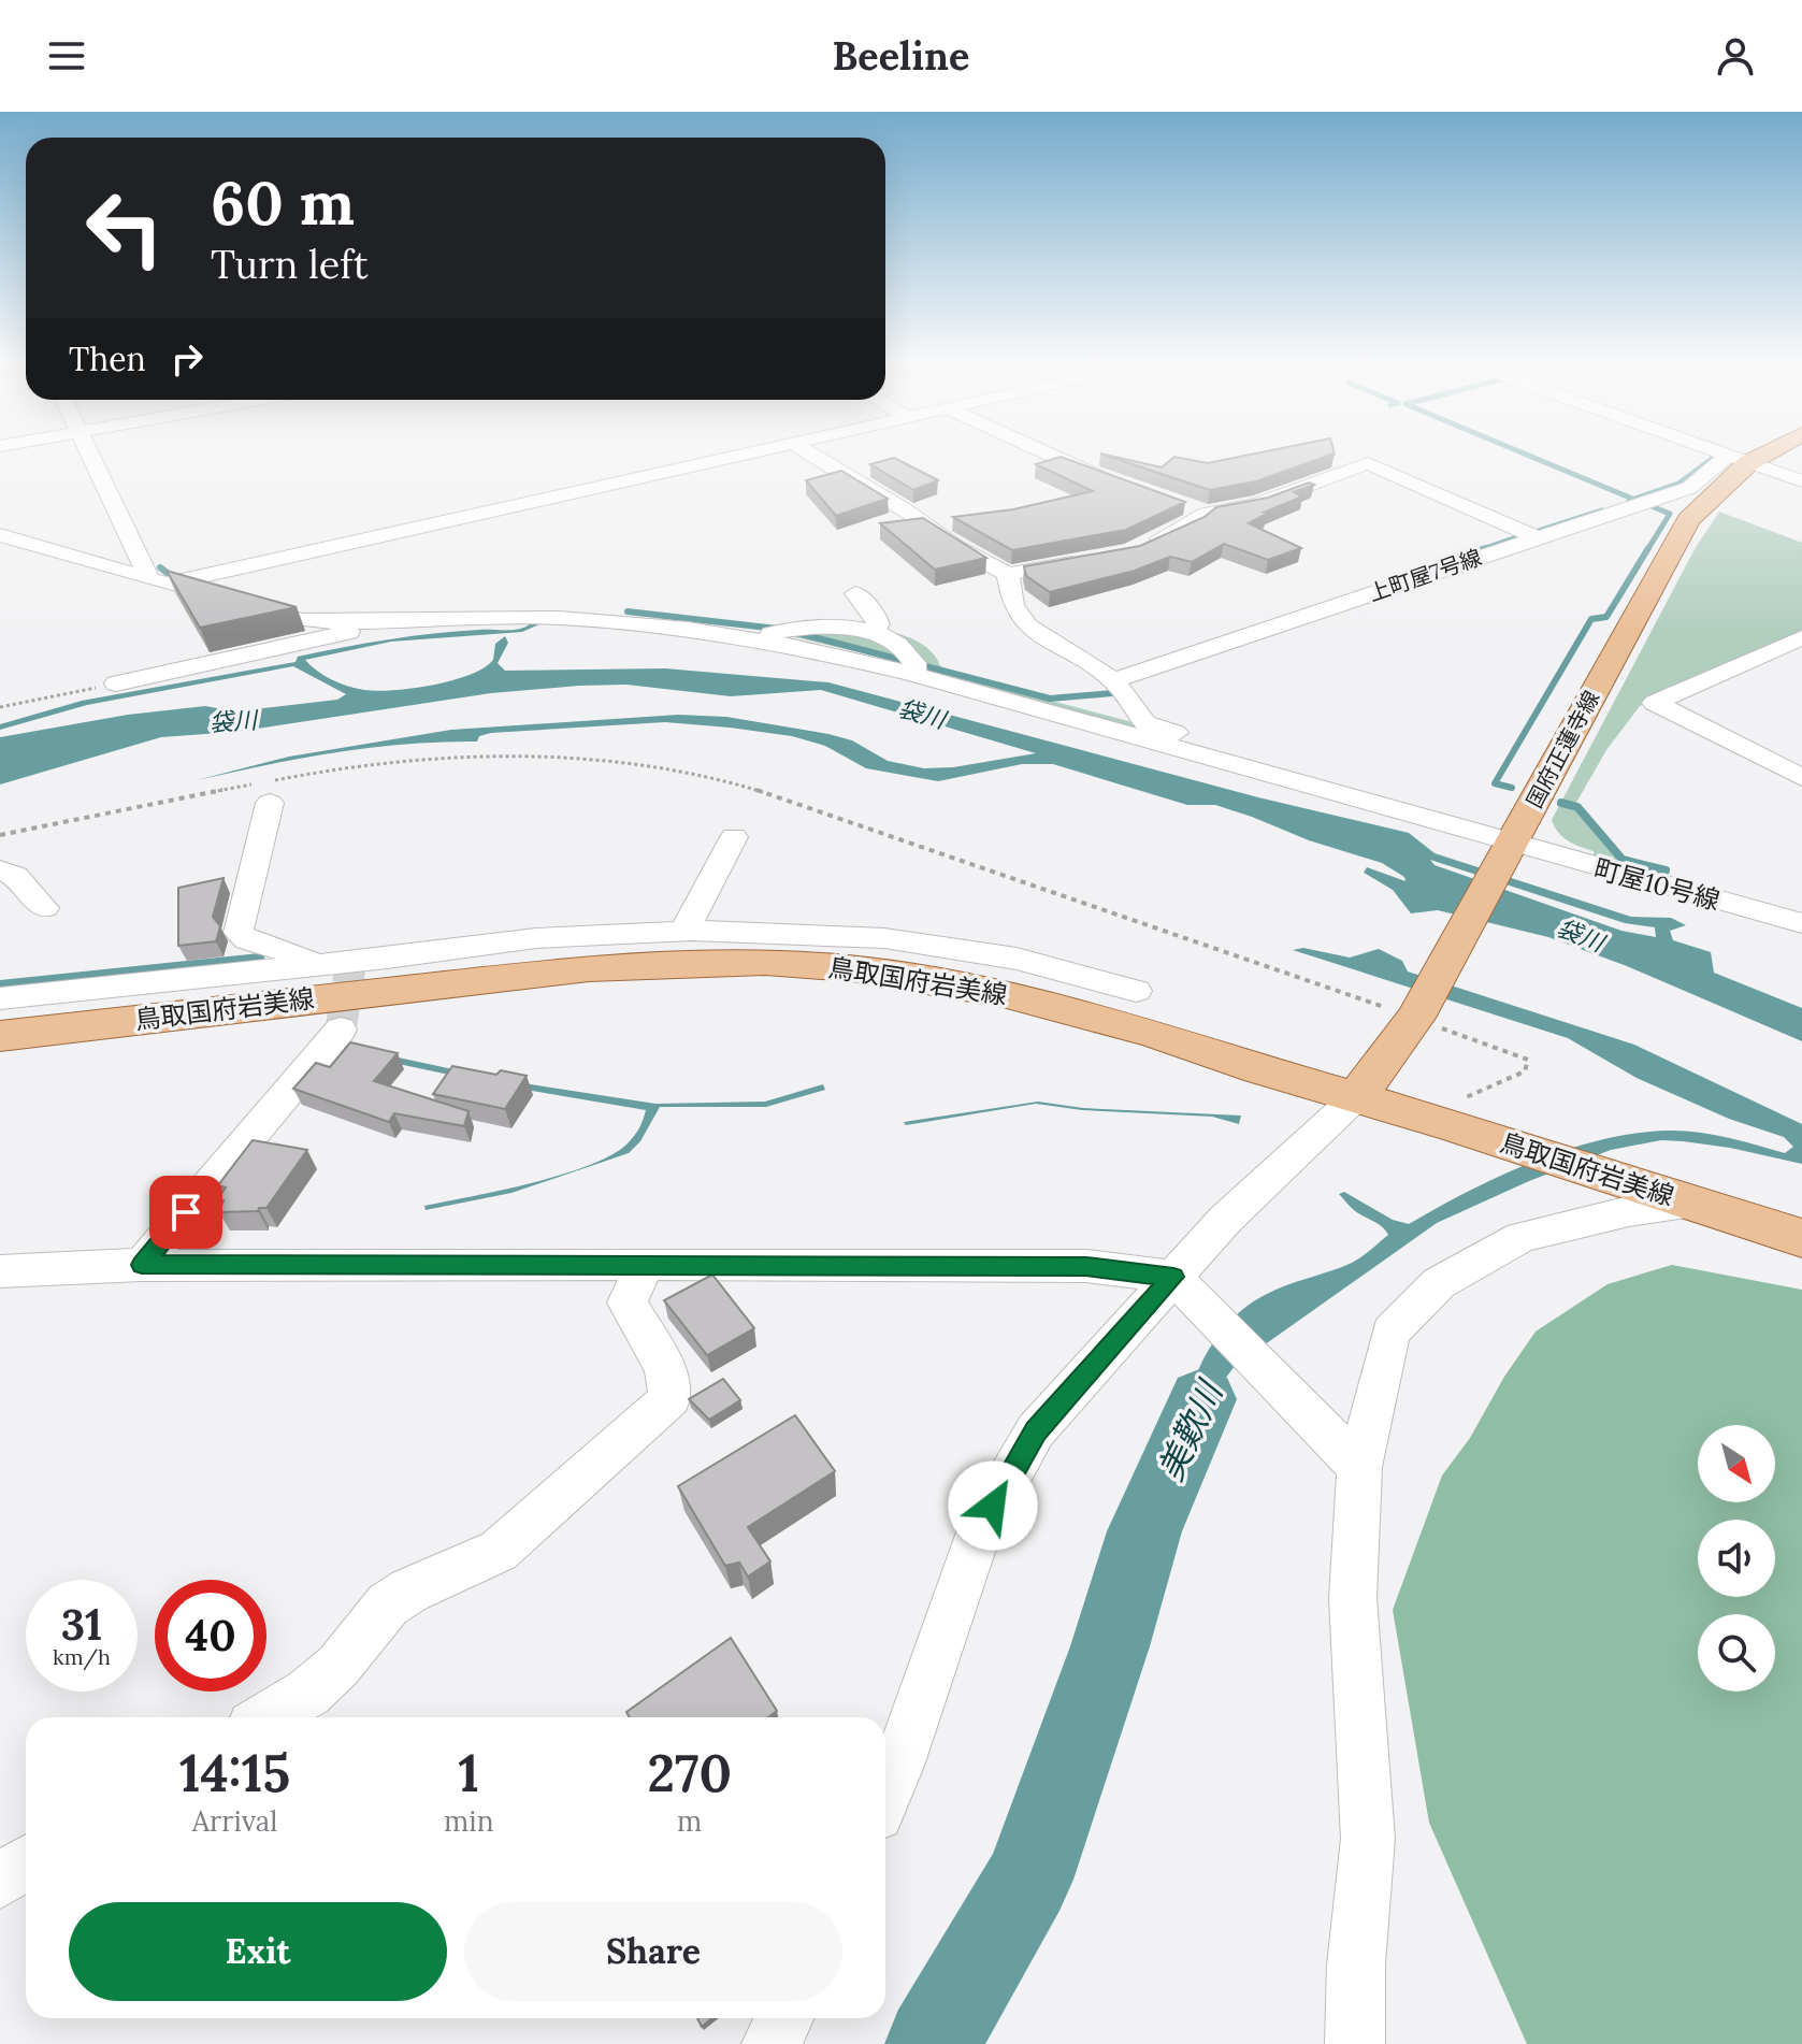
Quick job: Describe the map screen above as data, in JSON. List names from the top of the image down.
{
  "streets": {
    "main road": ["国府正蓮寺線", "鳥取国府岩美線"],
    "street": ["上町屋7号線", "町屋10号線"]
  },
  "crossings": [
    ["上町屋7号線", "国府正蓮寺線"],
    ["国府正蓮寺線", "町屋10号線"],
    ["国府正蓮寺線", "鳥取国府岩美線"]
  ],
  "water": ["袋川", "美歎川"],
  "north": "bottom right",
  "page": {
    "header": "Beeline",
    "turn": ["60 m", "Turn left"],
    "then": "Then",
    "speed": "31 km/h",
    "limit": "40",
    "eta": [
      "14:15",
      "Arrival",
      "1",
      "min",
      "270",
      "m"
    ],
    "buttons": ["Exit", "Share"]
  }
}
